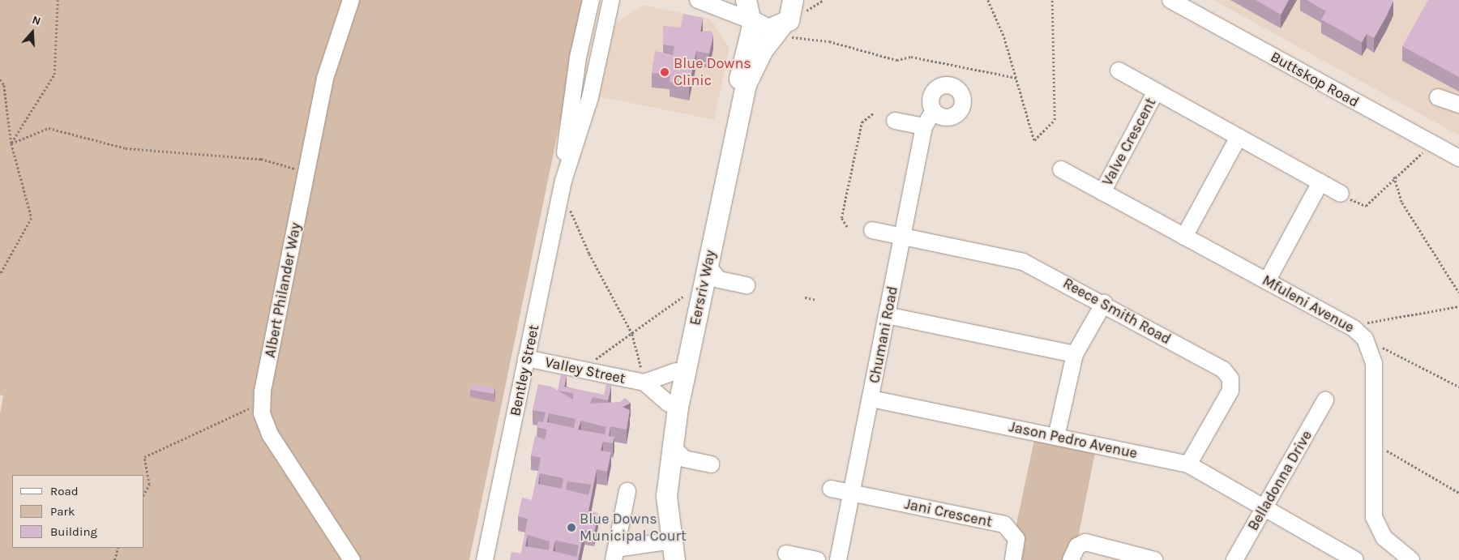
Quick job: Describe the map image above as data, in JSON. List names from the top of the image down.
{
  "streets": {
    "main road": ["Eersriv Way"],
    "street": [
      "Buttskop Road",
      "Valve Crescent",
      "Albert Philander Way",
      "Mfuleni Avenue",
      "Reece Smith Road",
      "Chumani Road",
      "Bentley Street",
      "Valley Street",
      "Jason Pedro Avenue",
      "Belladonna Drive",
      "Jani Crescent"
    ]
  },
  "crossings": [
    ["Valve Crescent", "Mfuleni Avenue"],
    ["Eersriv Way", "Valley Street"],
    ["Reece Smith Road", "Chumani Road"],
    ["Reece Smith Road", "Jason Pedro Avenue"],
    ["Chumani Road", "Jason Pedro Avenue"],
    ["Chumani Road", "Jani Crescent"],
    ["Bentley Street", "Valley Street"],
    ["Jason Pedro Avenue", "Belladonna Drive"]
  ],
  "places": ["Blue Downs Clinic", "Blue Downs Municipal Court"],
  "legend": ["Road", "Park", "Building"],
  "north": "top"
}
